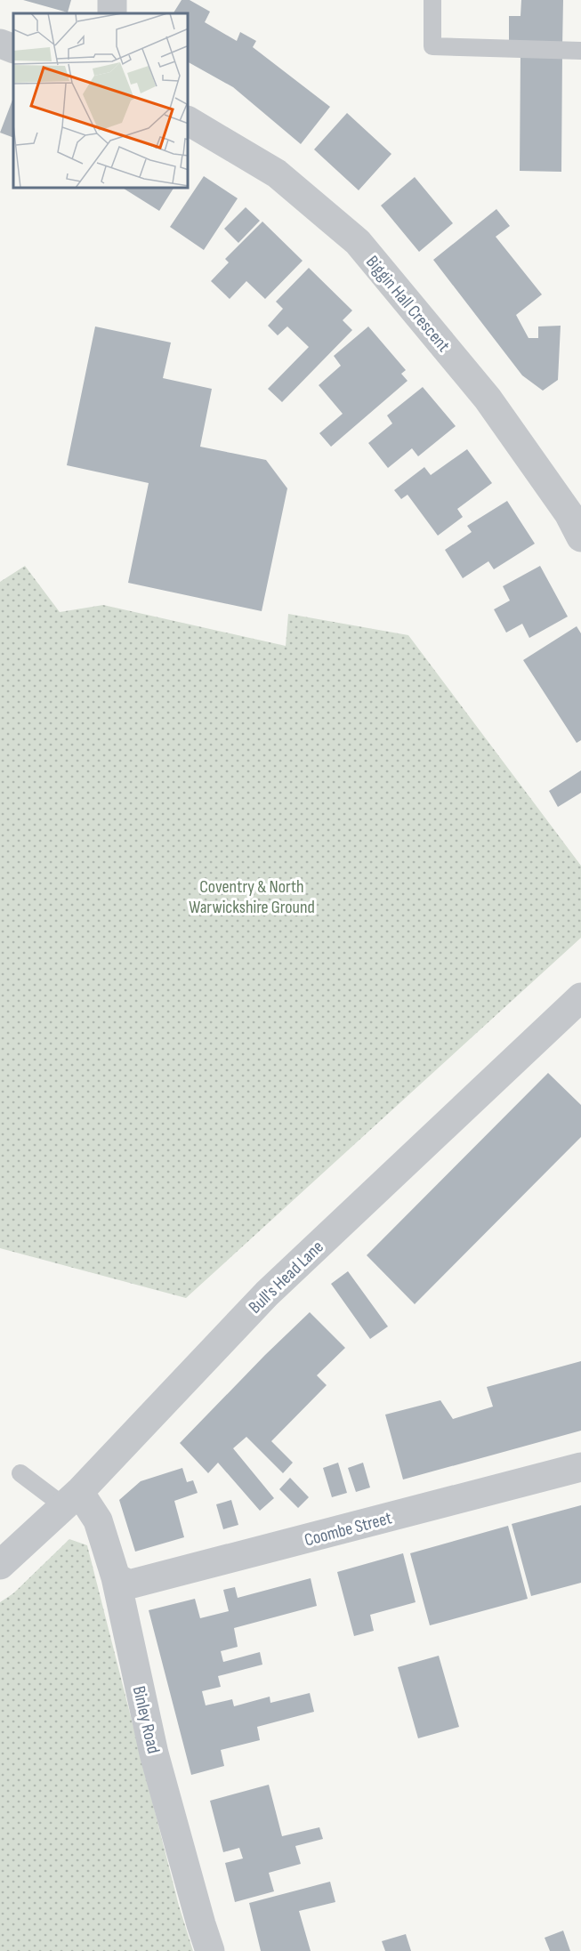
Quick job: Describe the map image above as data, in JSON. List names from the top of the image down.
{
  "streets": {
    "street": [
      "Biggin Hall Crescent",
      "Bull's Head Lane",
      "Coombe Street",
      "Binley Road"
    ]
  },
  "crossings": [
    ["Bull's Head Lane", "Binley Road"],
    ["Coombe Street", "Binley Road"]
  ],
  "parks": ["Coventry & North Warwickshire Ground"]
}
